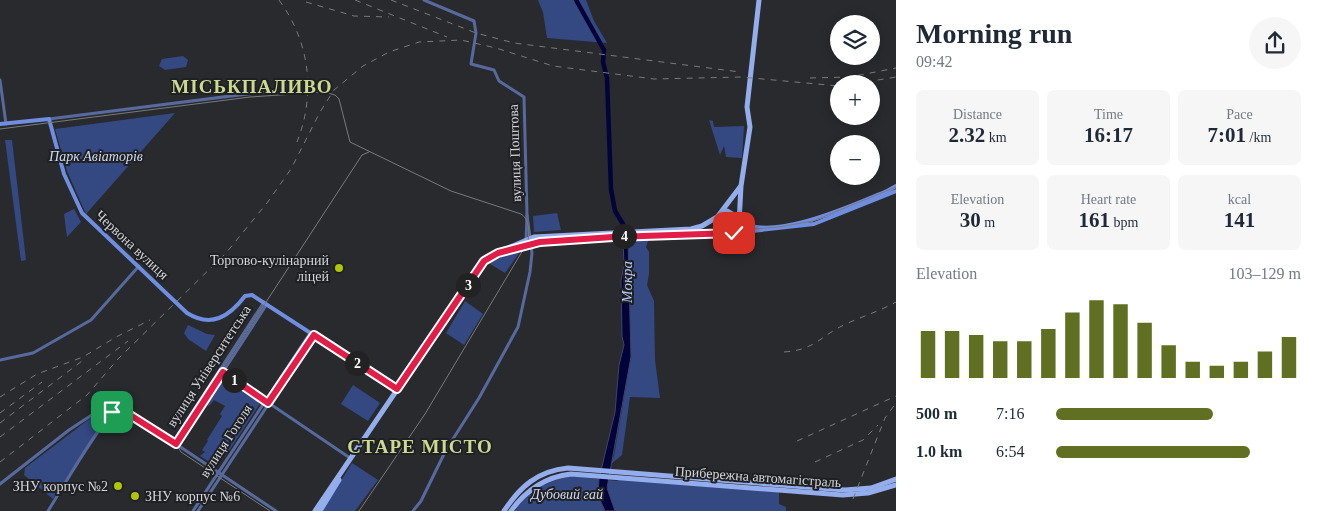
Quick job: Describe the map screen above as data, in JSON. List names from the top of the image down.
{
  "streets": {
    "main road": ["Червона вулиця", "Прибережна автомагістраль"],
    "street": ["вулиця Поштова", "вулиця Університетська", "вулиця Гоголя"]
  },
  "crossings": [
    ["Червона вулиця", "вулиця Університетська"]
  ],
  "districts": ["МІСЬКПАЛИВО", "СТАРЕ МІСТО"],
  "water": ["Мокра"],
  "parks": ["Парк Авіаторів", "Дубовий гай"],
  "places": ["Торгово-кулінарний ліцей", "ЗНУ корпус №2", "ЗНУ корпус №6"],
  "page": {
    "heading": ["Morning run", "09:42"],
    "map_buttons": ["+", "−"],
    "stats": [
      ["Distance", "2.32 km"],
      ["Time", "16:17"],
      ["Pace", "7:01 /km"],
      ["Elevation", "30 m"],
      ["Heart rate", "161 bpm"],
      ["kcal", "141"]
    ],
    "pins": [
      "4",
      "3",
      "2",
      "1"
    ],
    "chart": ["Elevation", "103–129 m"],
    "list": [
      {
        "name": "500 m",
        "note": "7:16"
      },
      {
        "name": "1.0 km",
        "note": "6:54"
      }
    ]
  }
}
